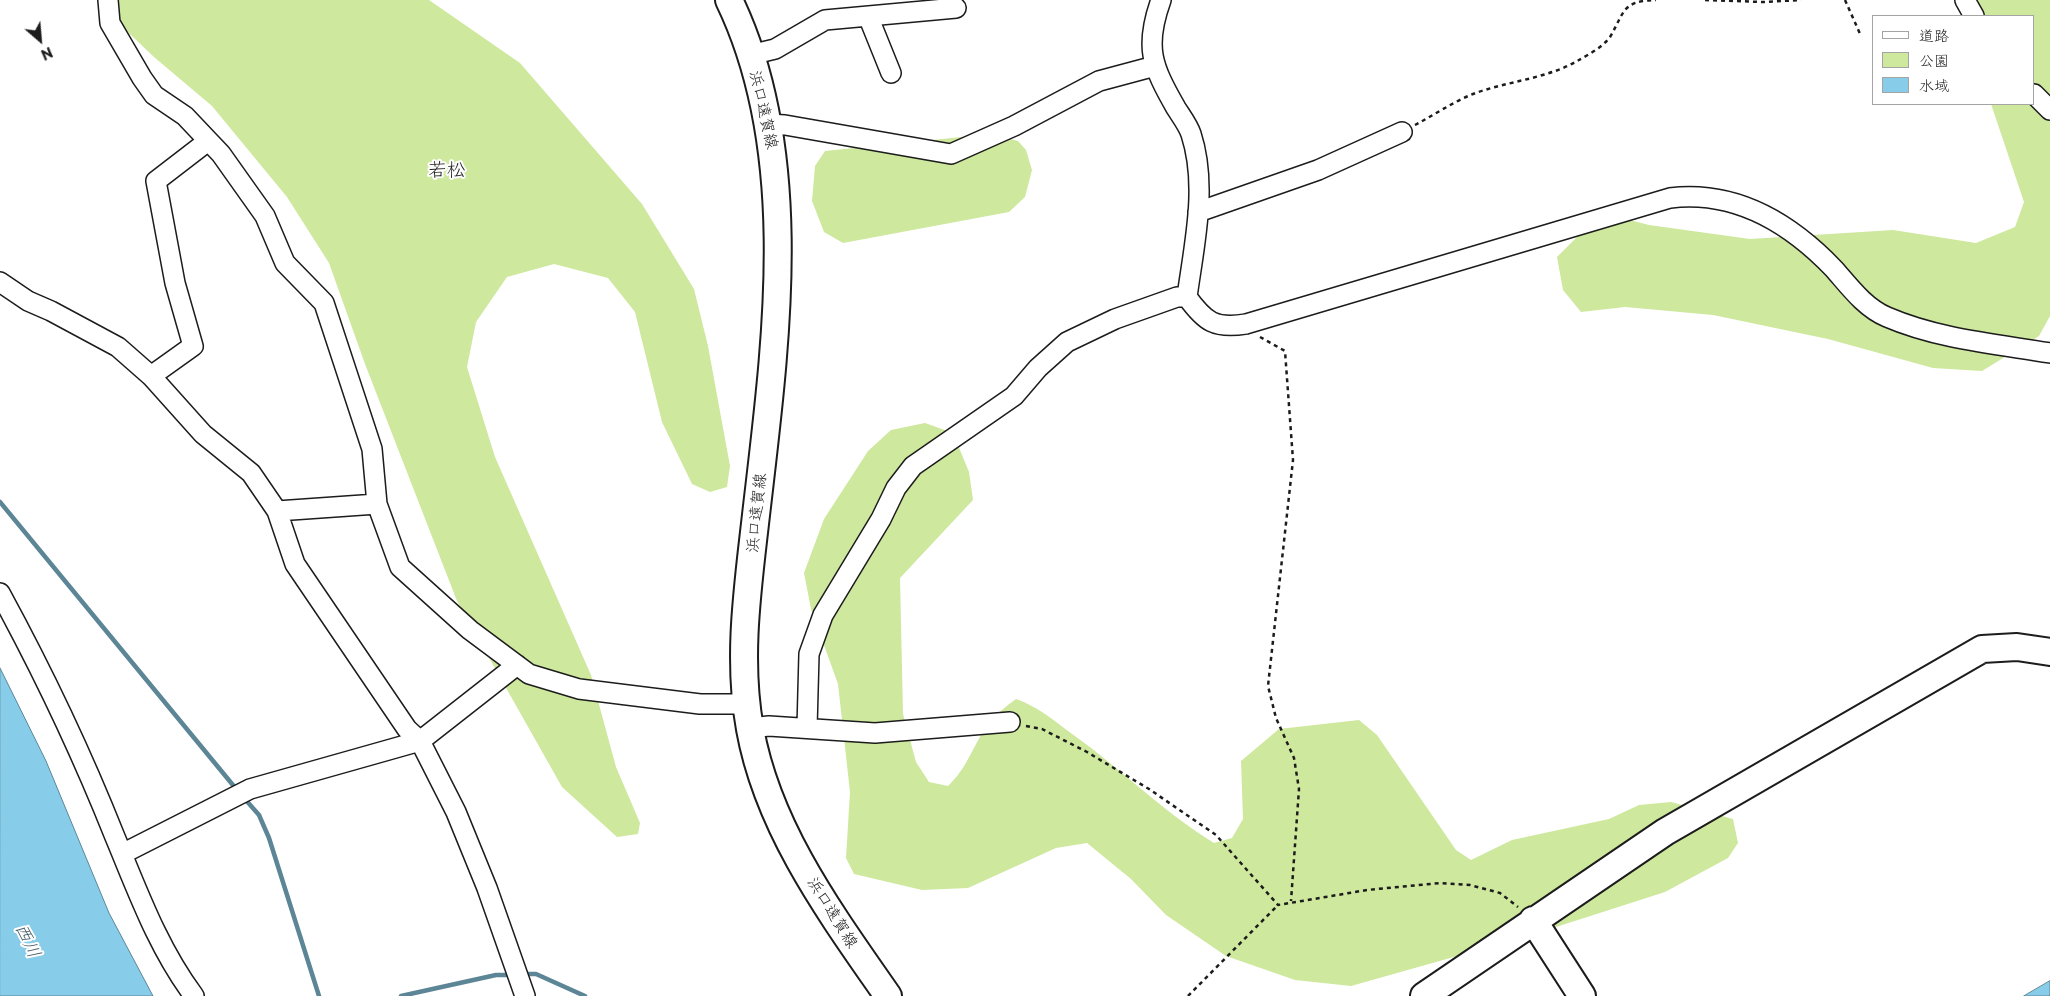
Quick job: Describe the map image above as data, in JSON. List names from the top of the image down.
{
  "streets": {
    "main road": ["浜口遠賀線"]
  },
  "districts": ["若松"],
  "water": ["西川"],
  "legend": ["道路", "公園", "水域"],
  "north": "bottom right"
}
